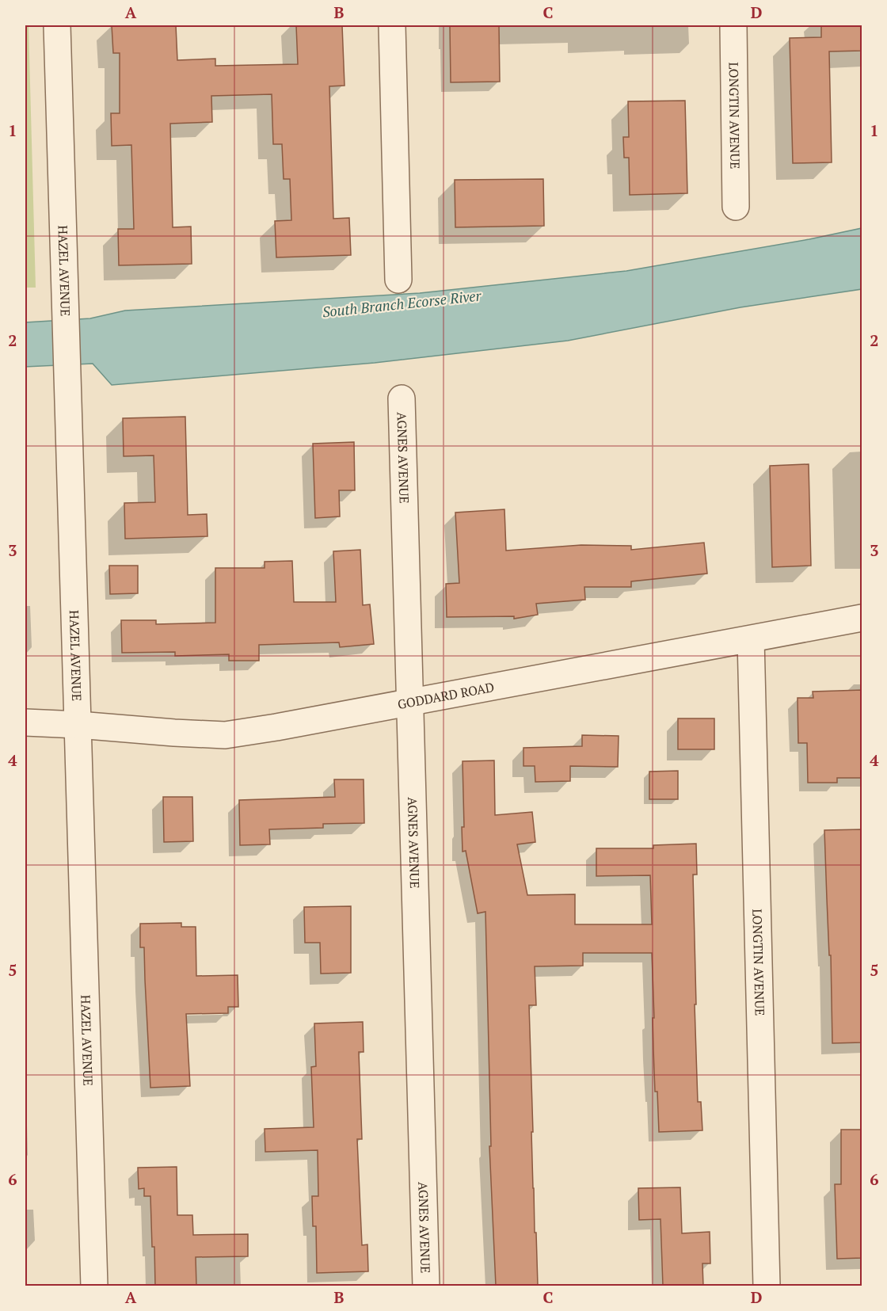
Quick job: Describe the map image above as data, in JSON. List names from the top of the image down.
{
  "streets": {
    "street": [
      "LONGTIN AVENUE",
      "HAZEL AVENUE",
      "AGNES AVENUE",
      "GODDARD ROAD"
    ]
  },
  "crossings": [
    ["LONGTIN AVENUE", "GODDARD ROAD"],
    ["HAZEL AVENUE", "GODDARD ROAD"],
    ["AGNES AVENUE", "GODDARD ROAD"]
  ],
  "water": ["South Branch Ecorse River"],
  "grid": {
    "columns": [
      "A",
      "B",
      "C",
      "D"
    ],
    "rows": [
      "1",
      "2",
      "3",
      "4",
      "5",
      "6"
    ]
  }
}
